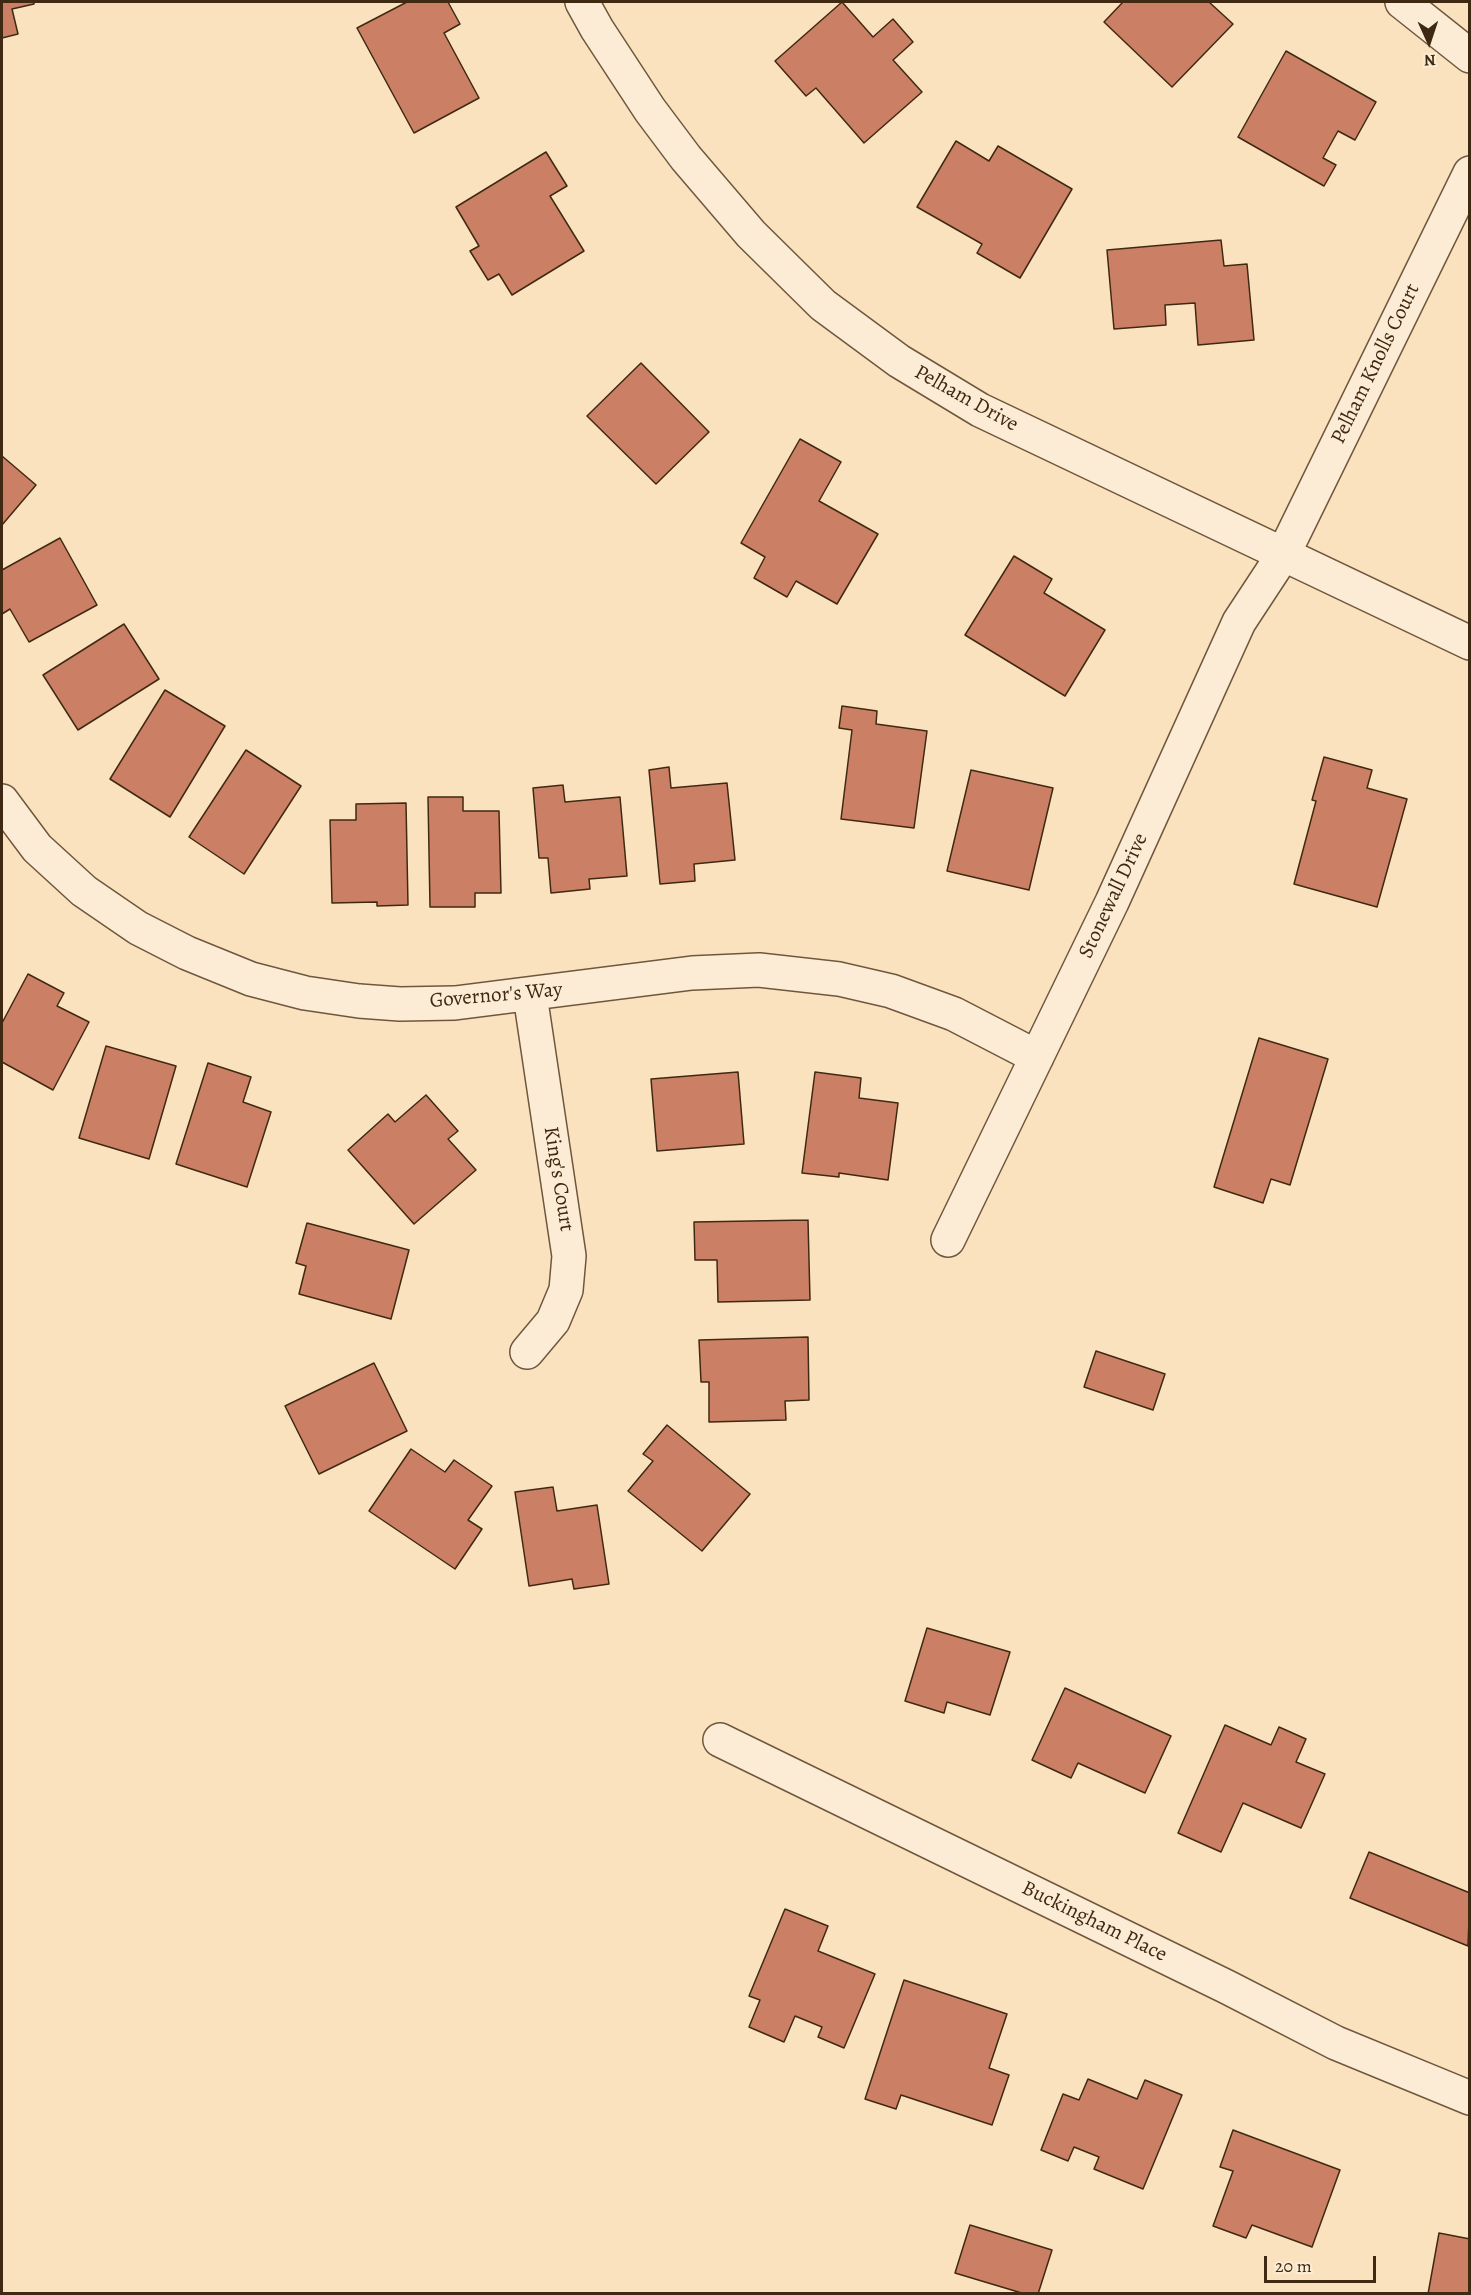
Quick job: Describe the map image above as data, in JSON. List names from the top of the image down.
{
  "streets": {
    "street": [
      "Pelham Knolls Court",
      "Pelham Drive",
      "Stonewall Drive",
      "Governor's Way",
      "King's Court",
      "Buckingham Place"
    ]
  },
  "crossings": [
    ["Pelham Knolls Court", "Pelham Drive"],
    ["Pelham Knolls Court", "Stonewall Drive"],
    ["Pelham Drive", "Stonewall Drive"],
    ["Stonewall Drive", "Governor's Way"],
    ["Governor's Way", "King's Court"]
  ],
  "scale_bar": "20 m",
  "north": "bottom"
}
